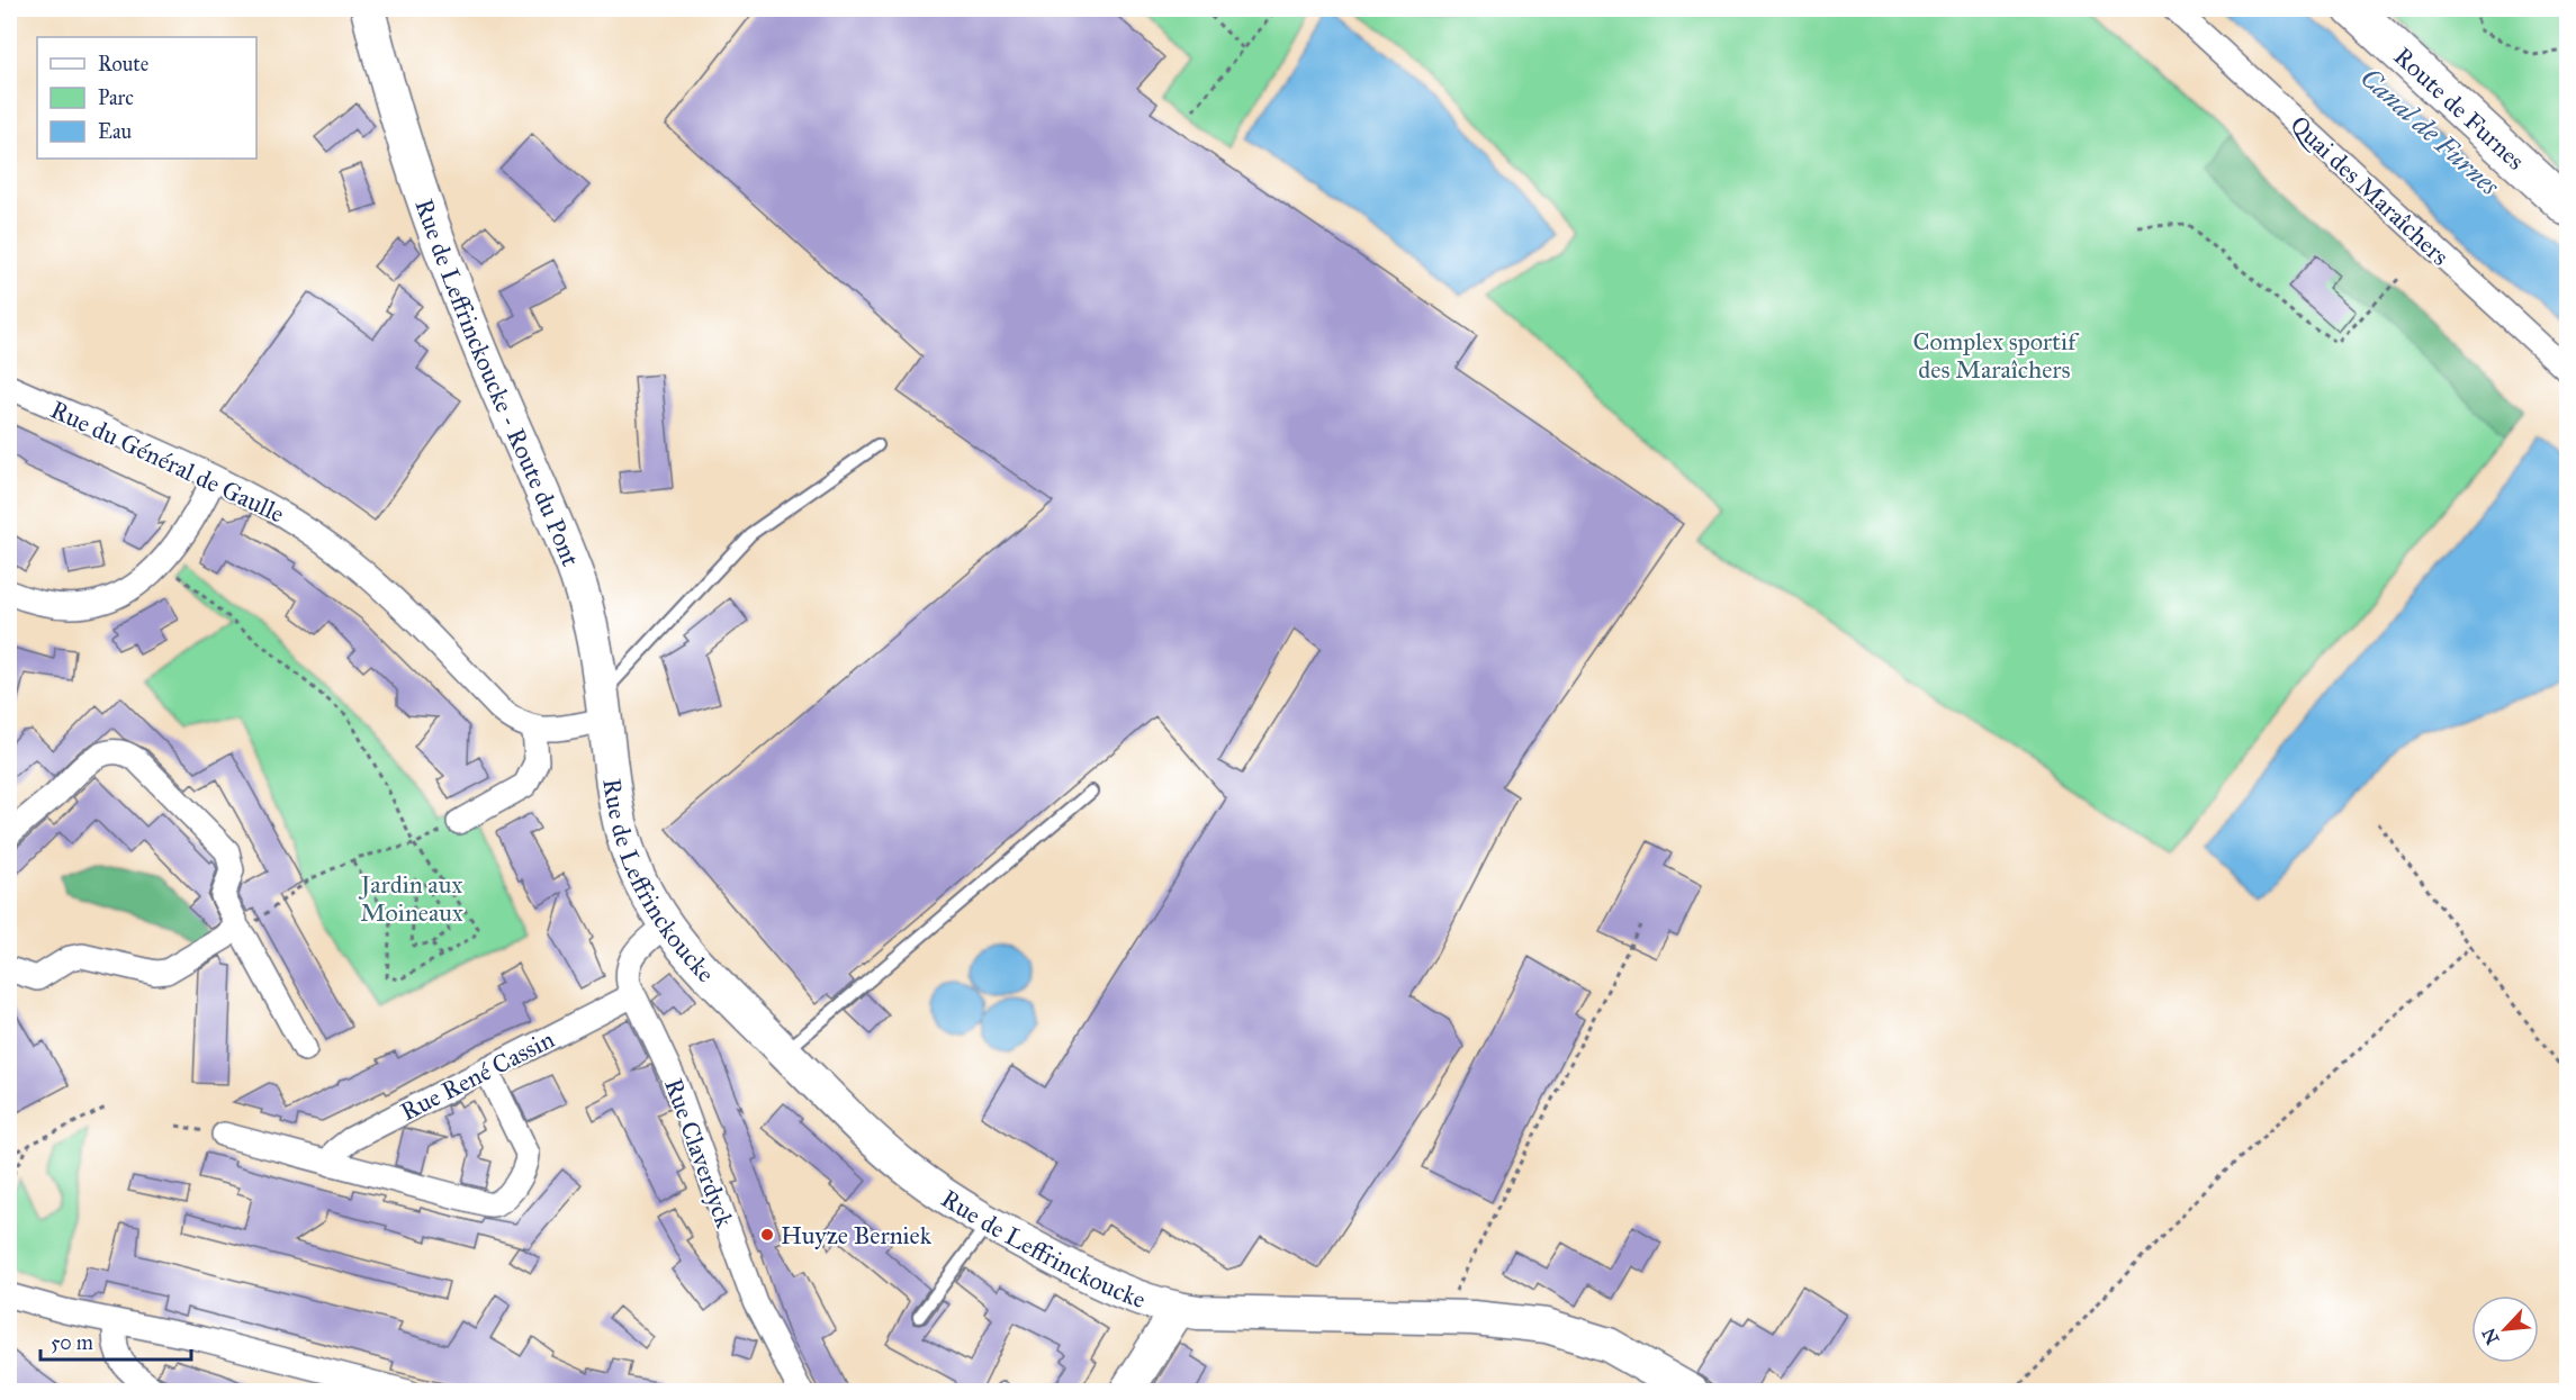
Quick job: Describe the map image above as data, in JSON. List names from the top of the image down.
{
  "streets": {
    "main road": ["Route de Furnes", "Rue de Leffrinckoucke - Route du Pont", "Rue de Leffrinckoucke"],
    "street": [
      "Quai des Maraîchers",
      "Rue du Général de Gaulle",
      "Rue René Cassin",
      "Rue Claverdyck"
    ]
  },
  "crossings": [
    ["Rue de Leffrinckoucke - Route du Pont", "Rue de Leffrinckoucke"],
    ["Rue de Leffrinckoucke", "Rue Claverdyck"],
    ["Rue René Cassin", "Rue Claverdyck"]
  ],
  "water": ["Canal de Furnes"],
  "parks": ["Complex sportif des Maraîchers", "Jardin aux Moineaux"],
  "places": ["Huyze Berniek"],
  "legend": ["Route", "Parc", "Eau"],
  "scale_bar": "50 m",
  "north": "bottom left"
}
